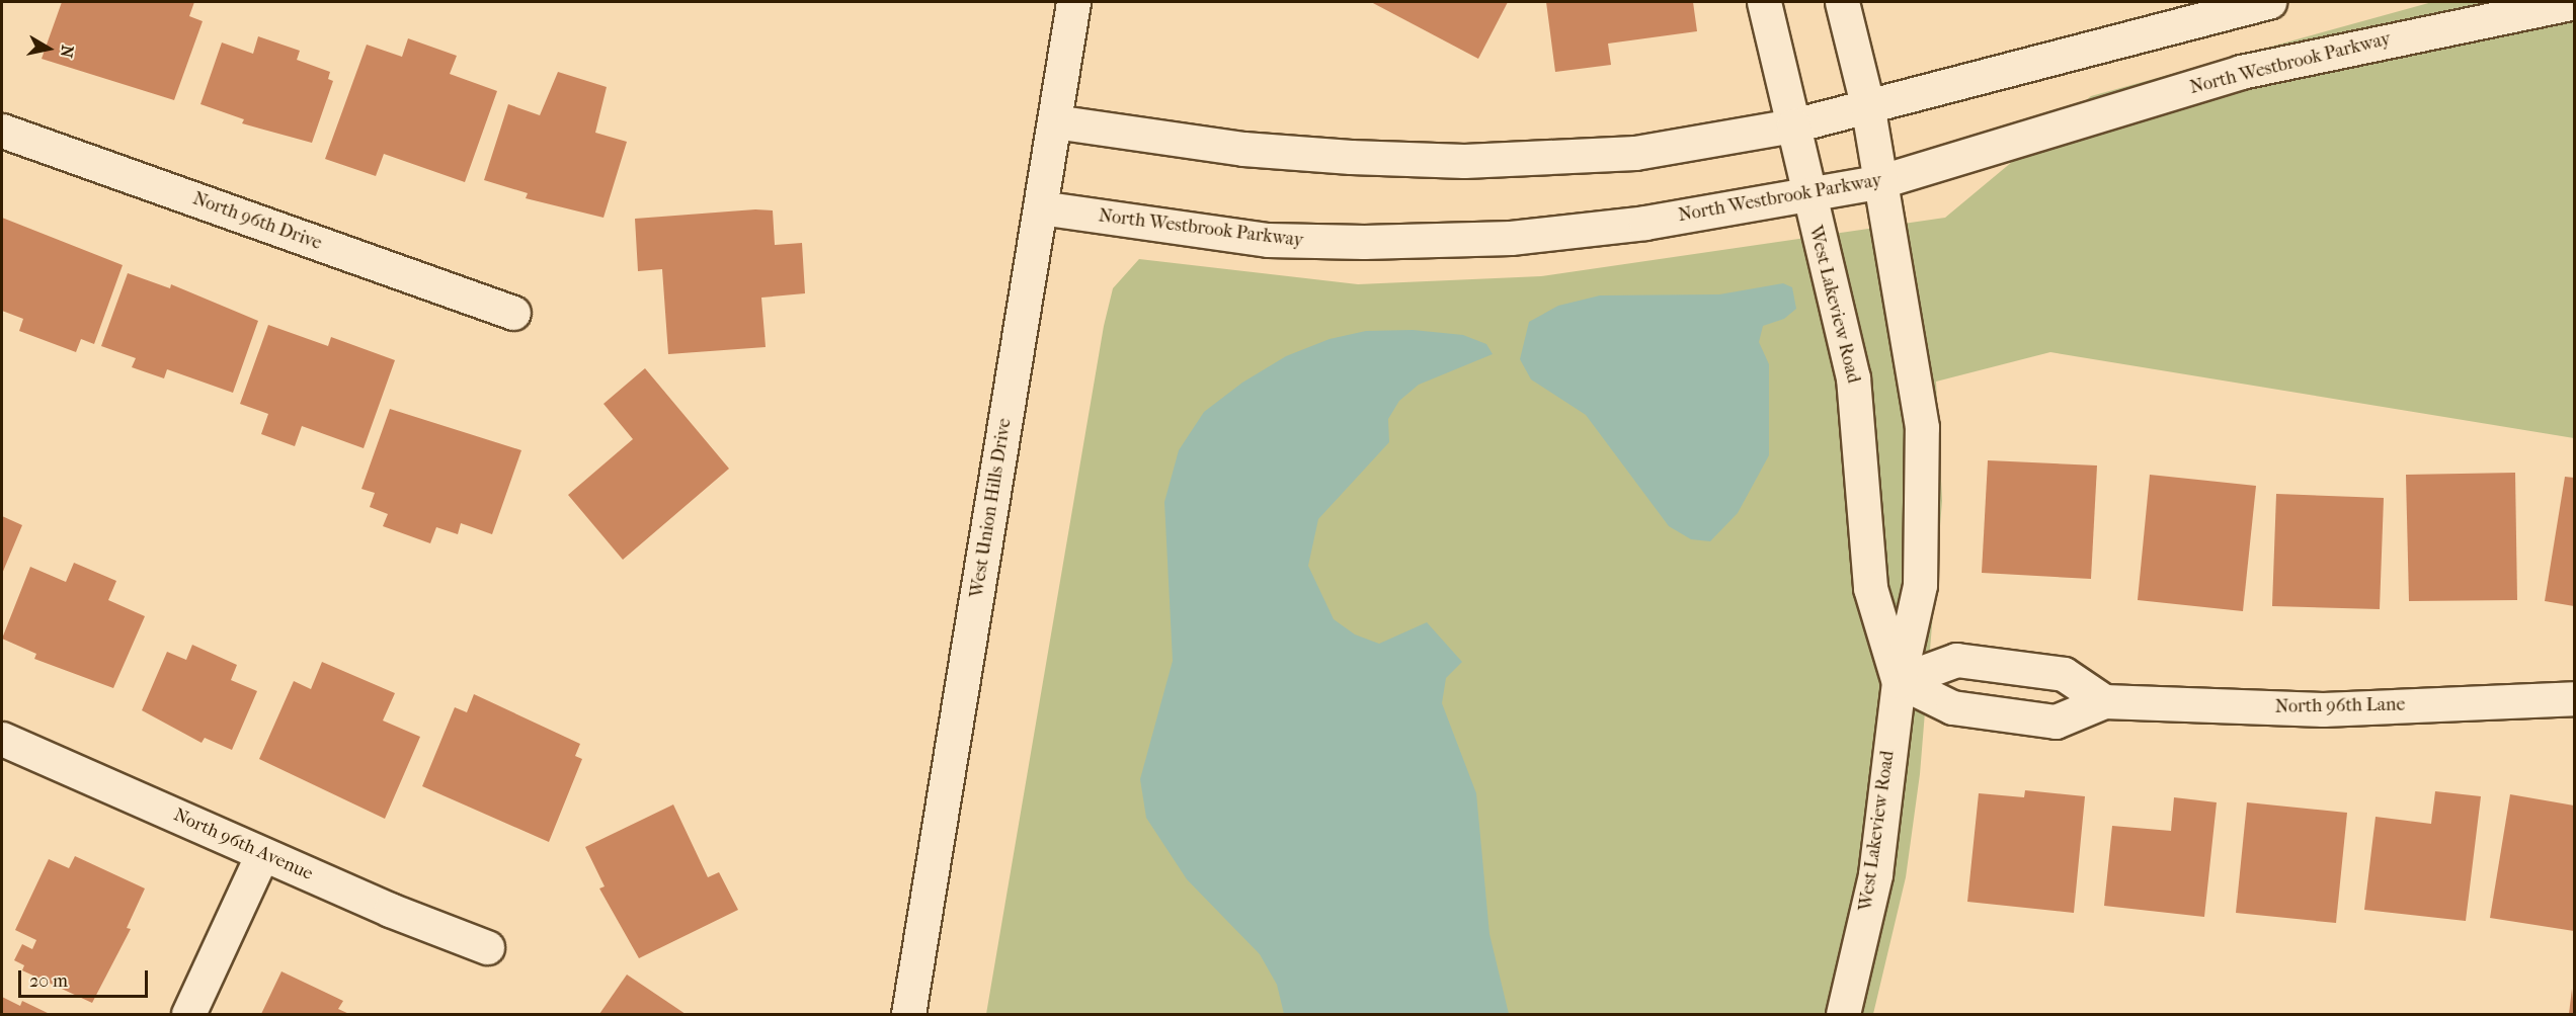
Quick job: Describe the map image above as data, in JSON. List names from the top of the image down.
{
  "streets": {
    "street": [
      "North Westbrook Parkway",
      "North 96th Drive",
      "West Lakeview Road",
      "West Union Hills Drive",
      "North 96th Lane",
      "North 96th Avenue"
    ]
  },
  "crossings": [
    ["North Westbrook Parkway", "West Lakeview Road"],
    ["North Westbrook Parkway", "West Union Hills Drive"],
    ["West Lakeview Road", "North 96th Lane"]
  ],
  "scale_bar": "20 m",
  "north": "right"
}
